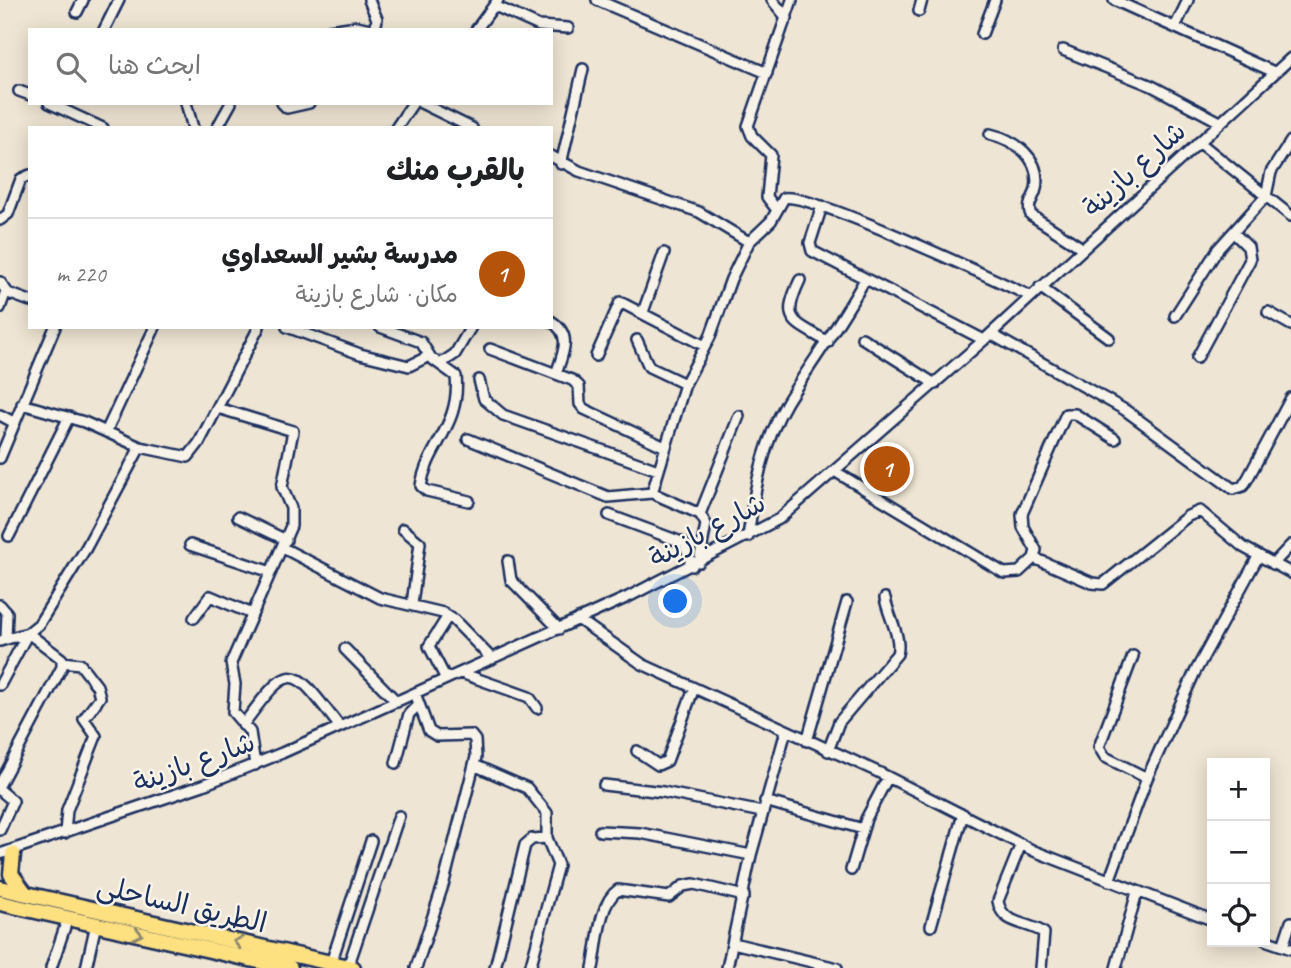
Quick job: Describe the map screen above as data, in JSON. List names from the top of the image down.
{
  "streets": {
    "highway": ["الطريق الساحلى"],
    "street": ["شارع بازينة"]
  },
  "page": {
    "search": "ابحث هنا",
    "heading": "بالقرب منك",
    "list": [
      {
        "mark": "1",
        "name": "مدرسة بشير السعداوي",
        "note": "مكان · شارع بازينة",
        "value": "220 m"
      }
    ],
    "pins": "1",
    "map_buttons": ["+", "−"]
  }
}
